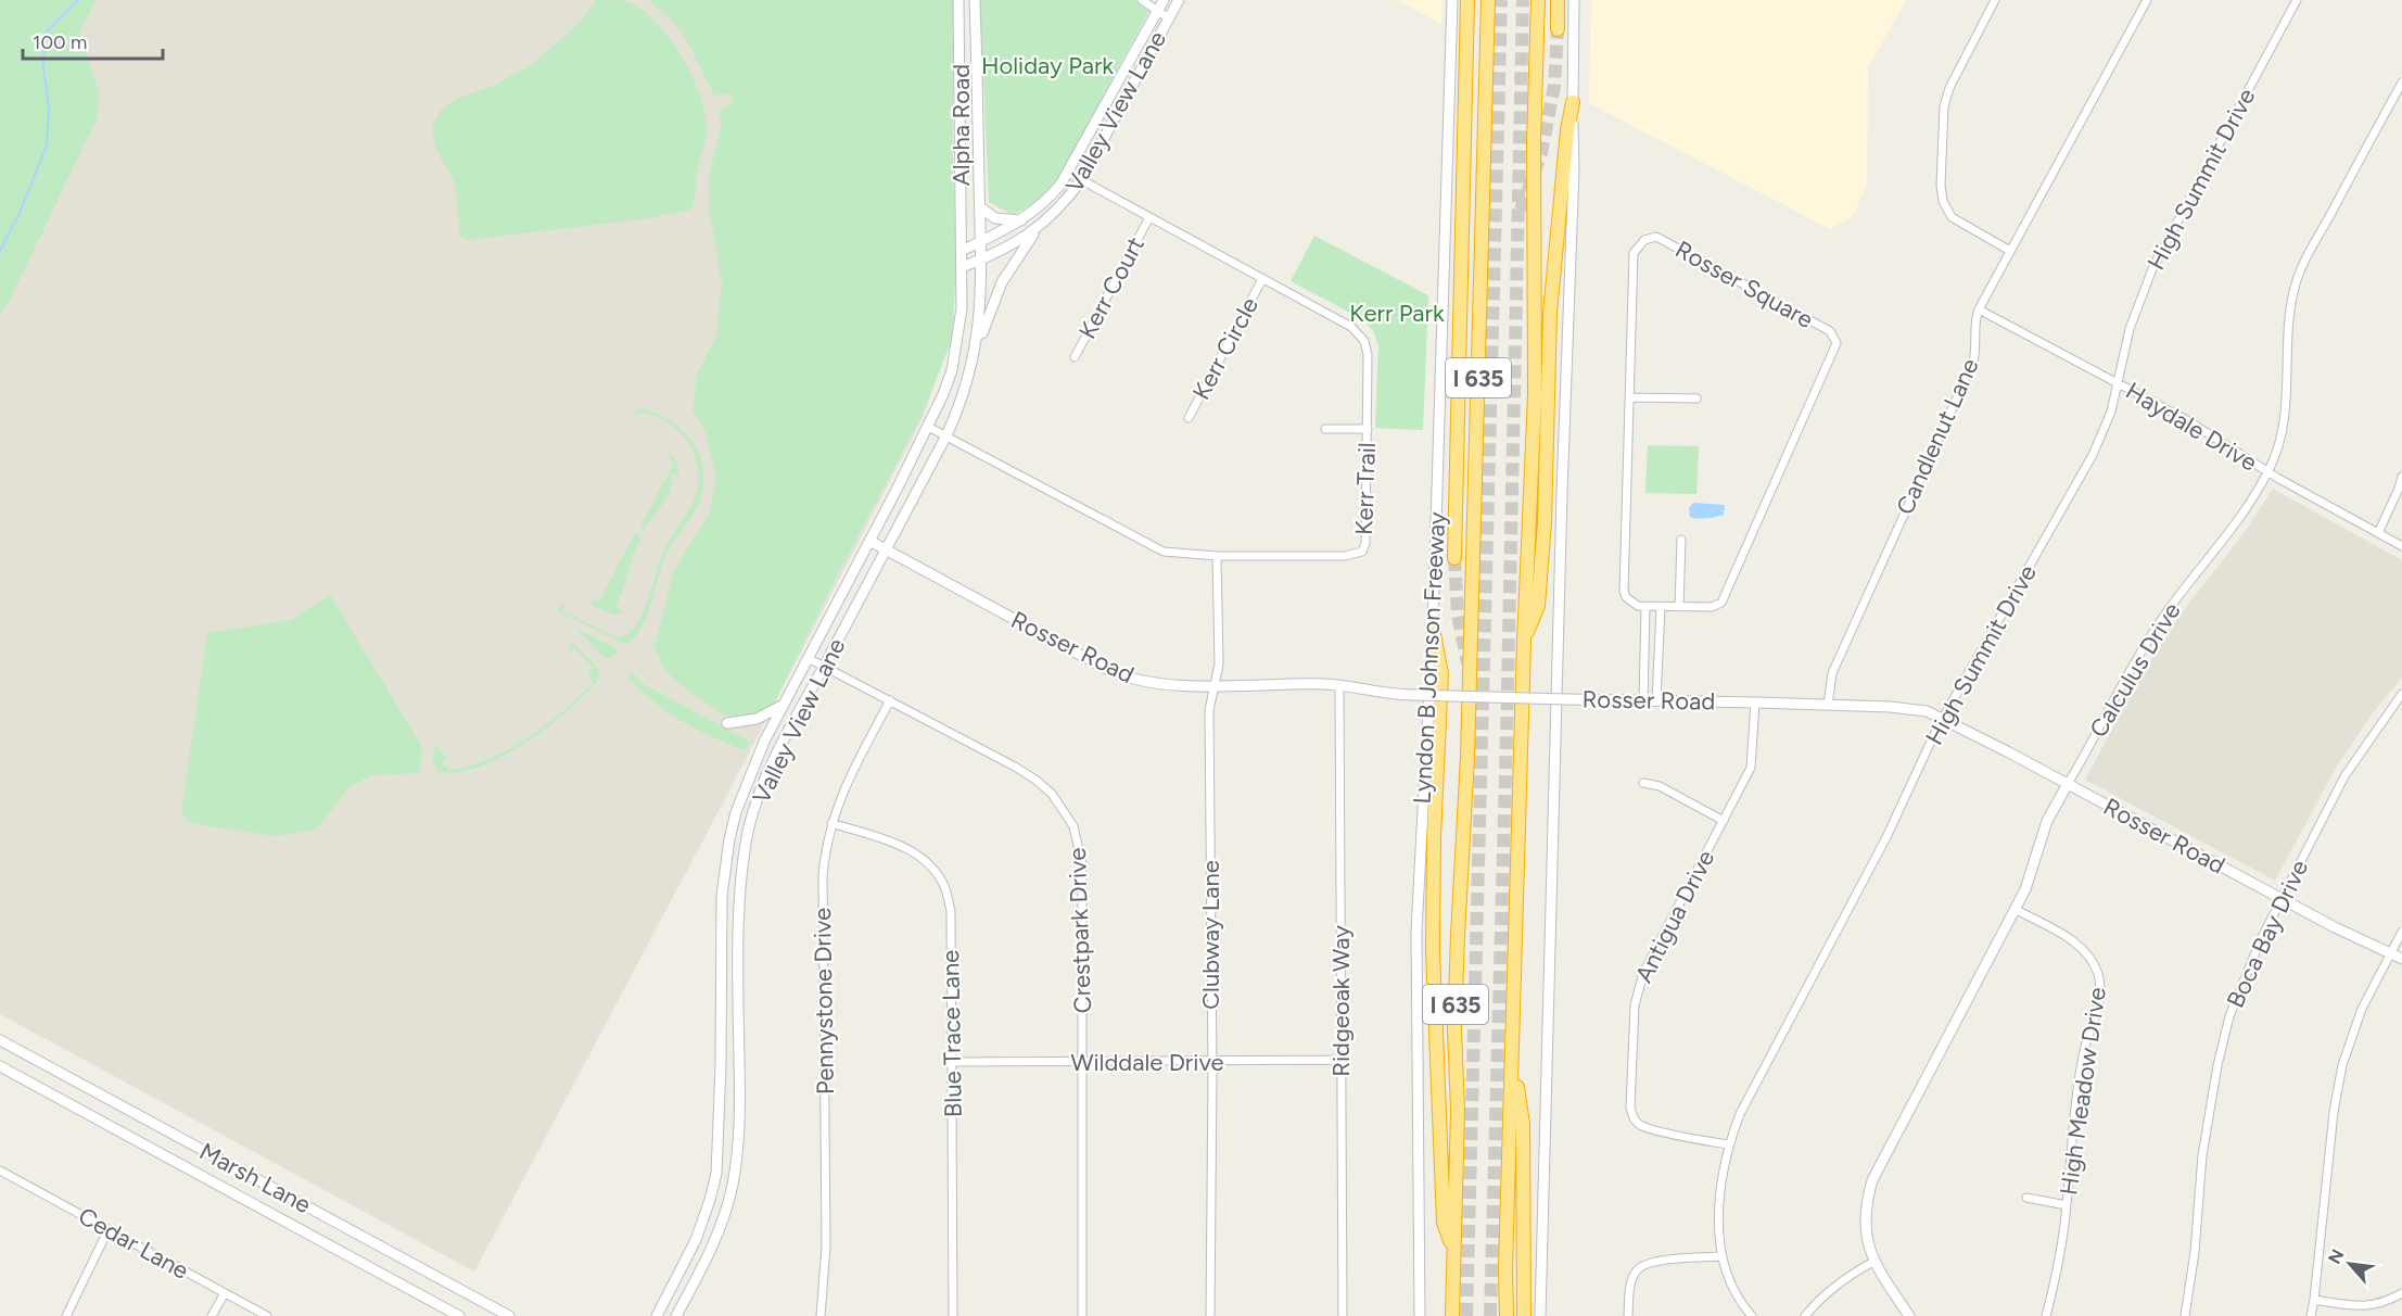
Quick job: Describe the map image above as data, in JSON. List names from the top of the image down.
{
  "streets": {
    "highway": ["I 635", "Lyndon B Johnson Freeway"],
    "main road": [
      "Valley View Lane",
      "Alpha Road",
      "Rosser Road",
      "Calculus Drive",
      "Marsh Lane"
    ],
    "street": [
      "High Summit Drive",
      "Rosser Square",
      "Kerr Court",
      "Kerr Circle",
      "Haydale Drive",
      "Candlenut Lane",
      "Kerr Trail",
      "Antigua Drive",
      "Crestpark Drive",
      "Boca Bay Drive",
      "Clubway Lane",
      "Pennystone Drive",
      "Ridgeoak Way",
      "Blue Trace Lane",
      "Wilddale Drive",
      "High Meadow Drive",
      "Cedar Lane"
    ]
  },
  "crossings": [
    ["Valley View Lane", "Alpha Road"],
    ["Valley View Lane", "Kerr Trail"],
    ["Valley View Lane", "Rosser Road"],
    ["Valley View Lane", "Crestpark Drive"],
    ["High Summit Drive", "Haydale Drive"],
    ["High Summit Drive", "Rosser Road"],
    ["High Summit Drive", "Antigua Drive"],
    ["Kerr Court", "Kerr Trail"],
    ["Kerr Circle", "Kerr Trail"],
    ["Haydale Drive", "Candlenut Lane"],
    ["Haydale Drive", "Calculus Drive"],
    ["Candlenut Lane", "Rosser Road"],
    ["Kerr Trail", "Clubway Lane"],
    ["Rosser Road", "Calculus Drive"],
    ["Rosser Road", "Antigua Drive"],
    ["Rosser Road", "Boca Bay Drive"],
    ["Rosser Road", "Clubway Lane"],
    ["Rosser Road", "Ridgeoak Way"],
    ["Calculus Drive", "High Meadow Drive"],
    ["Crestpark Drive", "Pennystone Drive"],
    ["Crestpark Drive", "Wilddale Drive"],
    ["Clubway Lane", "Wilddale Drive"],
    ["Pennystone Drive", "Blue Trace Lane"],
    ["Ridgeoak Way", "Wilddale Drive"],
    ["Blue Trace Lane", "Wilddale Drive"]
  ],
  "parks": ["Holiday Park", "Kerr Park"],
  "scale_bar": "100 m",
  "north": "top left"
}
